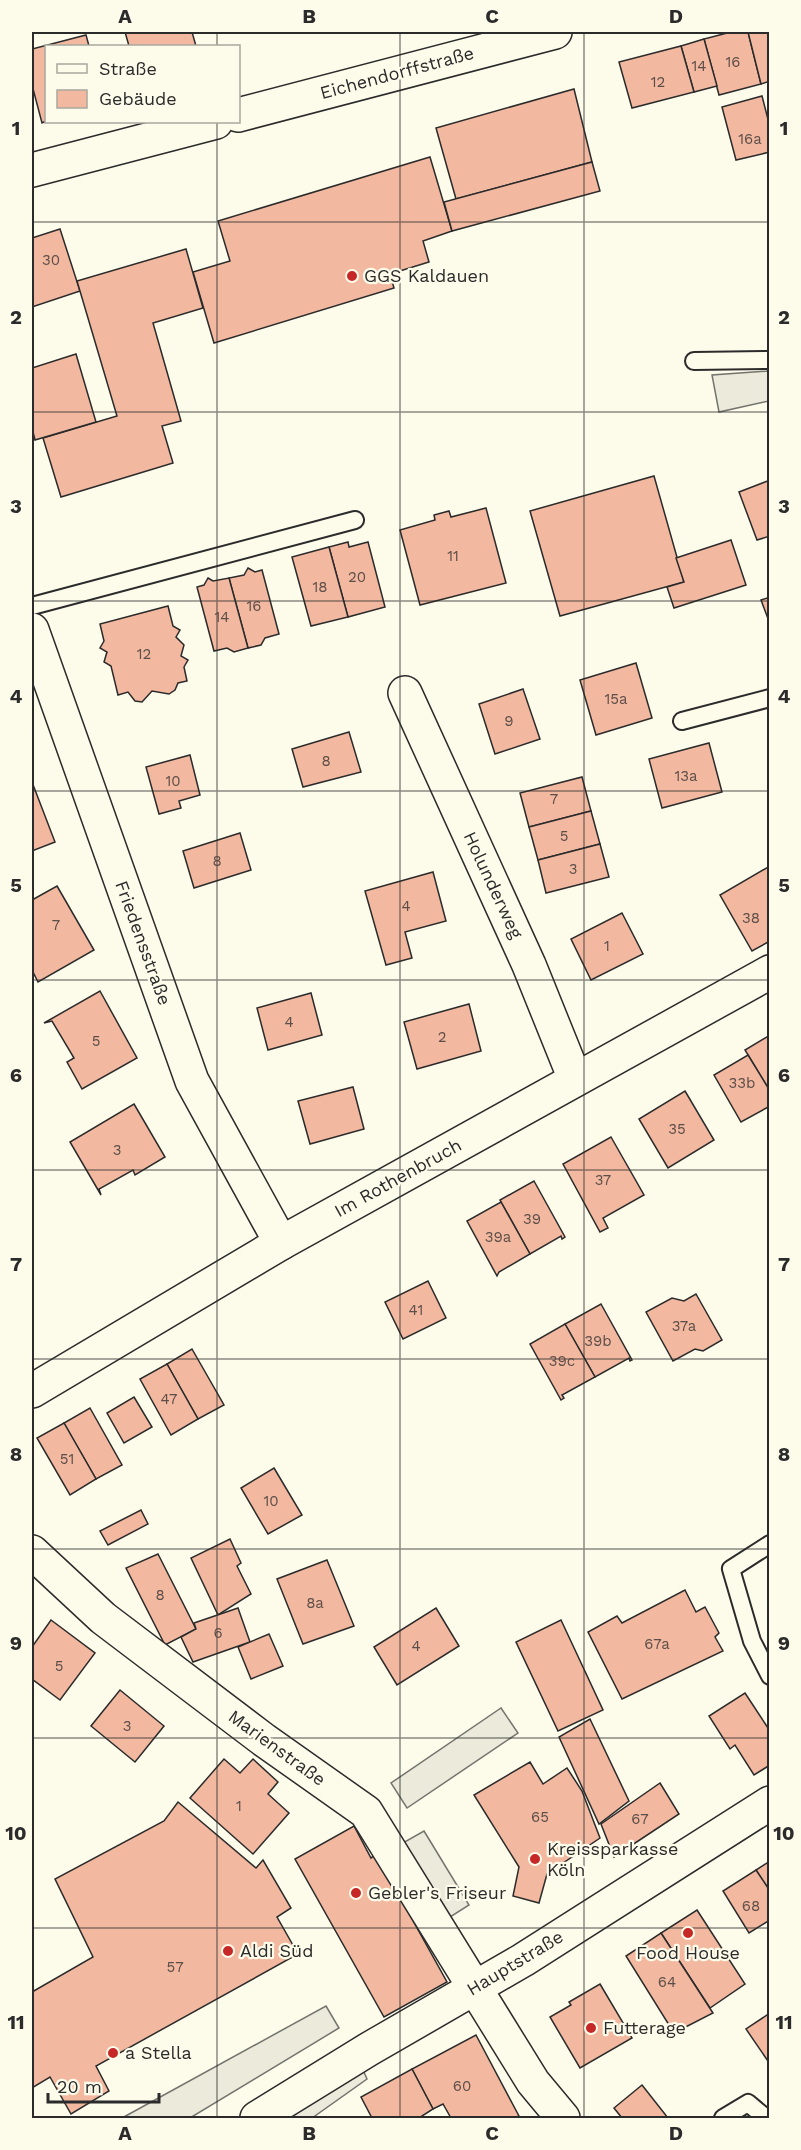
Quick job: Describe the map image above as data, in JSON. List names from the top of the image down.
{
  "streets": {
    "street": [
      "Eichendorffstraße",
      "Holunderweg",
      "Friedensstraße",
      "Im Rothenbruch",
      "Marienstraße",
      "Hauptstraße"
    ]
  },
  "crossings": [
    ["Holunderweg", "Im Rothenbruch"],
    ["Friedensstraße", "Im Rothenbruch"],
    ["Marienstraße", "Hauptstraße"]
  ],
  "places": [
    "GGS Kaldauen",
    "Kreissparkasse Köln",
    "Gebler's Friseur",
    "Food House",
    "Aldi Süd",
    "Futterage",
    "a Stella"
  ],
  "house_numbers": [
    "16",
    "14",
    "12",
    "16a",
    "30",
    "11",
    "20",
    "18",
    "16",
    "14",
    "12",
    "15a",
    "9",
    "8",
    "13a",
    "10",
    "7",
    "5",
    "8",
    "3",
    "4",
    "38",
    "7",
    "1",
    "4",
    "2",
    "5",
    "33b",
    "35",
    "3",
    "37",
    "39",
    "39a",
    "41",
    "37a",
    "39b",
    "39c",
    "47",
    "51",
    "10",
    "8",
    "8a",
    "6",
    "67a",
    "4",
    "5",
    "3",
    "1",
    "65",
    "67",
    "68",
    "57",
    "64",
    "60"
  ],
  "legend": ["Straße", "Gebäude"],
  "scale_bar": "20 m",
  "grid": {
    "columns": [
      "A",
      "B",
      "C",
      "D"
    ],
    "rows": [
      "1",
      "2",
      "3",
      "4",
      "5",
      "6",
      "7",
      "8",
      "9",
      "10",
      "11"
    ]
  }
}
